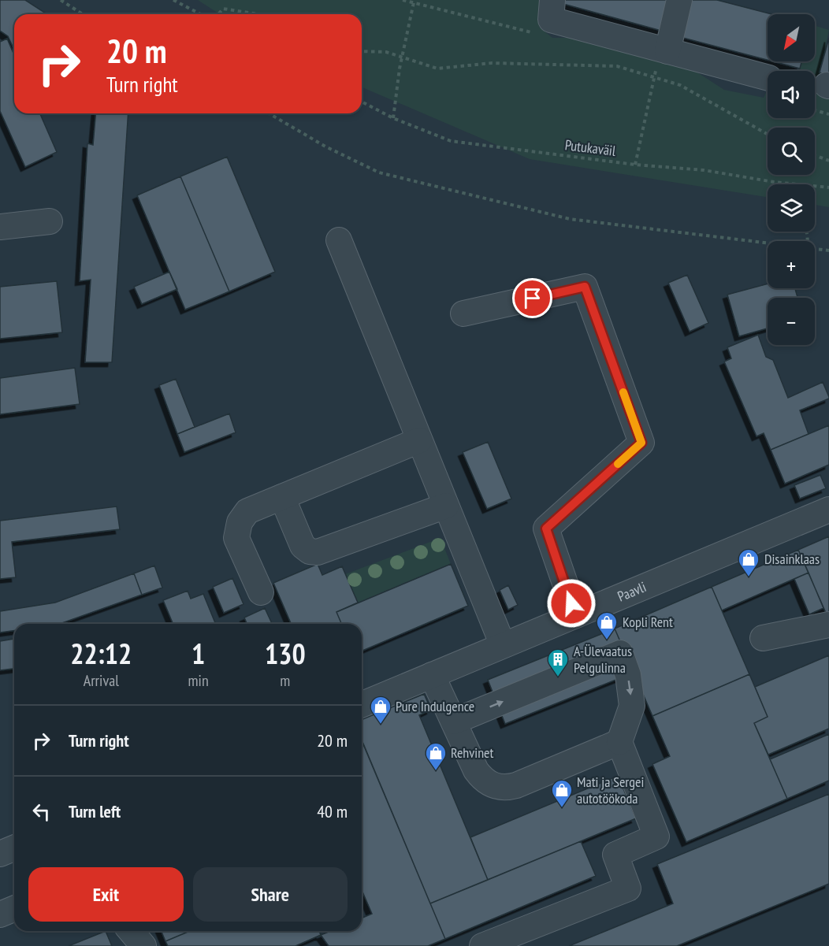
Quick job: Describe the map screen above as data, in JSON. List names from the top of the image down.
{
  "streets": {
    "lane": ["Paavli"],
    "path": ["Putukaväil"]
  },
  "places": {
    "shop": [
      "Disainklaas",
      "Kopli Rent",
      "Pure Indulgence",
      "Rehvinet",
      "Mati ja Sergei autotöökoda"
    ],
    "building": ["A-Ülevaatus Pelgulinna"]
  },
  "north": "bottom left",
  "page": {
    "map_buttons": ["+", "−"],
    "turn": ["20 m", "Turn right"],
    "eta": [
      "22:12",
      "Arrival",
      "1",
      "min",
      "130",
      "m"
    ],
    "list": [
      {
        "name": "Turn right",
        "value": "20 m"
      },
      {
        "name": "Turn left",
        "value": "40 m"
      }
    ],
    "buttons": ["Exit", "Share"]
  }
}
